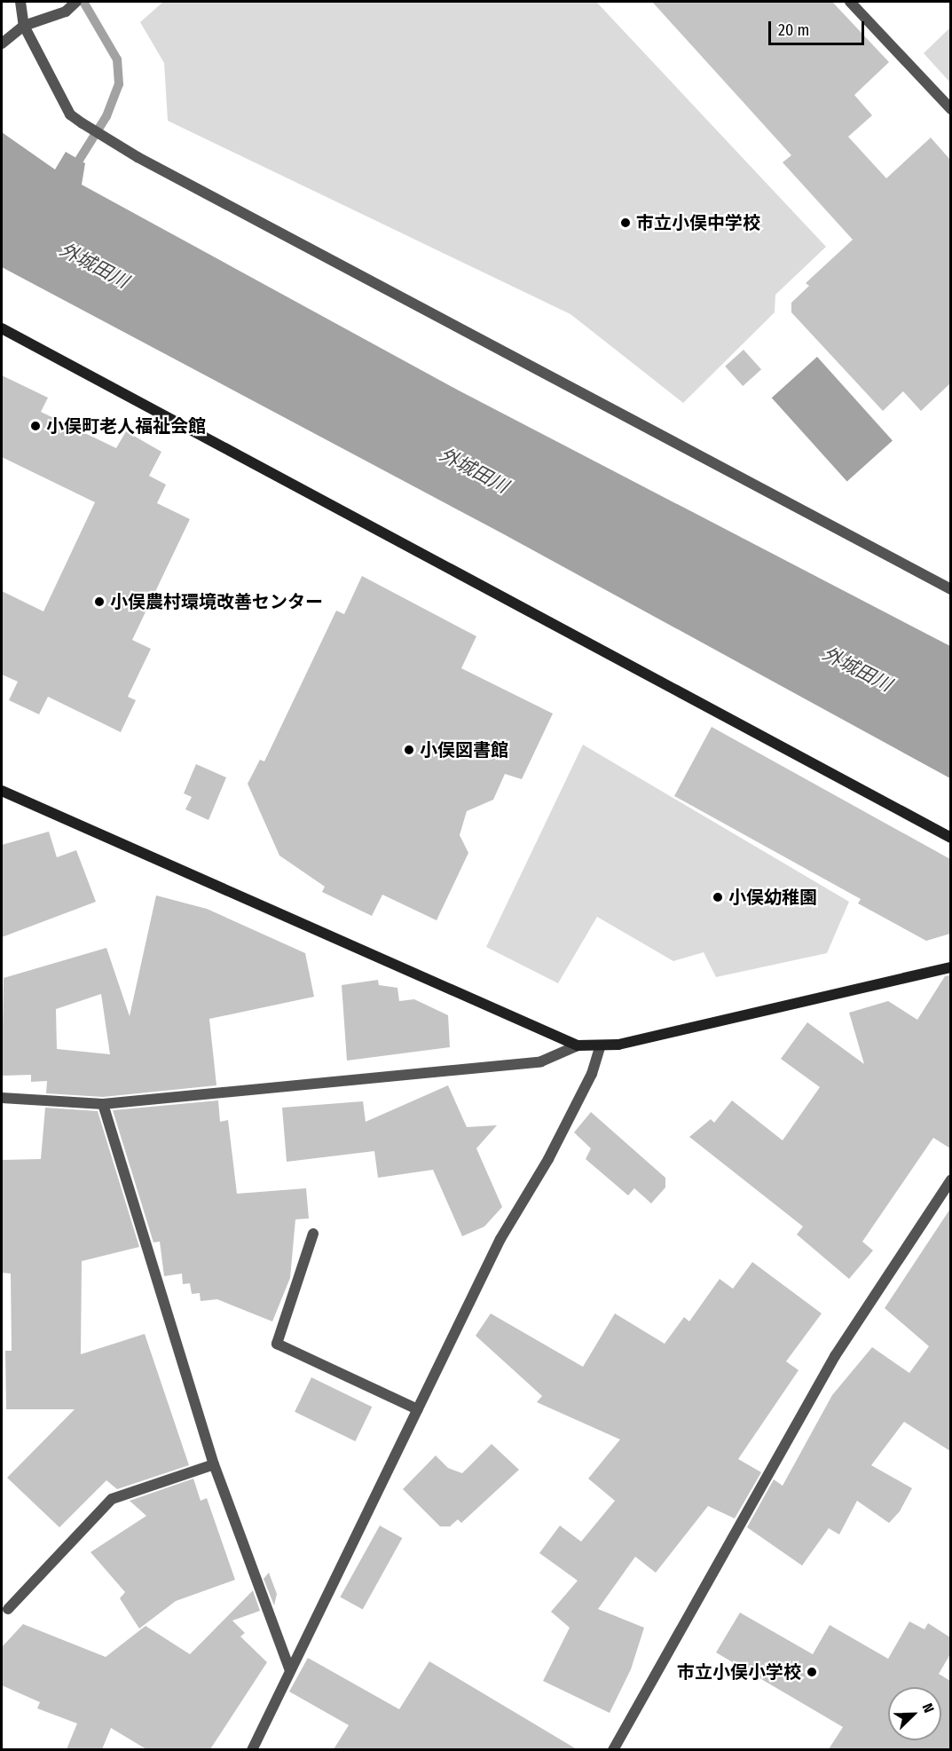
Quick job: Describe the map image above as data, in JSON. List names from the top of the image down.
{
  "water": ["外城田川"],
  "places": [
    "市立小俣中学校",
    "小俣町老人福祉会館",
    "小俣農村環境改善センター",
    "小俣図書館",
    "小俣幼稚園",
    "市立小俣小学校"
  ],
  "scale_bar": "20 m",
  "north": "top right"
}
